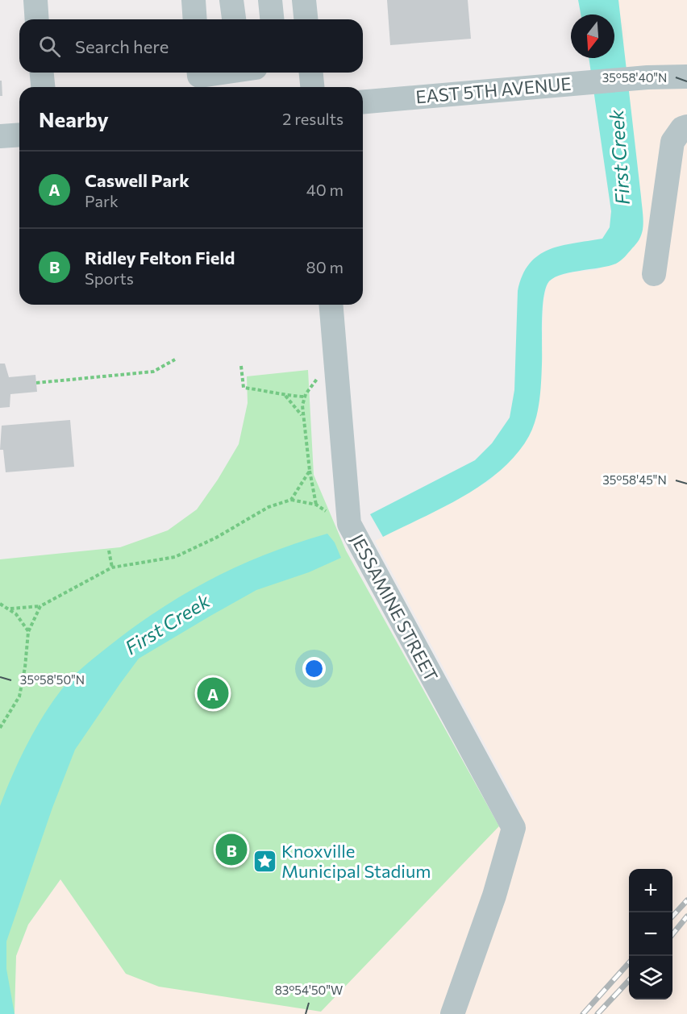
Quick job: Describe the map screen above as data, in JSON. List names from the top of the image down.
{
  "streets": {
    "street": ["EAST 5TH AVENUE", "JESSAMINE STREET"]
  },
  "water": ["First Creek"],
  "places": {
    "place": ["Knoxville Municipal Stadium"]
  },
  "north": "bottom",
  "page": {
    "search": "Search here",
    "heading": ["Nearby", "2 results"],
    "list": [
      {
        "mark": "A",
        "name": "Caswell Park",
        "note": "Park",
        "value": "40 m"
      },
      {
        "mark": "B",
        "name": "Ridley Felton Field",
        "note": "Sports",
        "value": "80 m"
      }
    ],
    "pins": ["A", "B"],
    "map_buttons": ["+", "−"]
  },
  "coordinates": [
    "35°58'40\"N",
    "35°58'45\"N",
    "35°58'50\"N",
    "83°54'50\"W"
  ]
}
